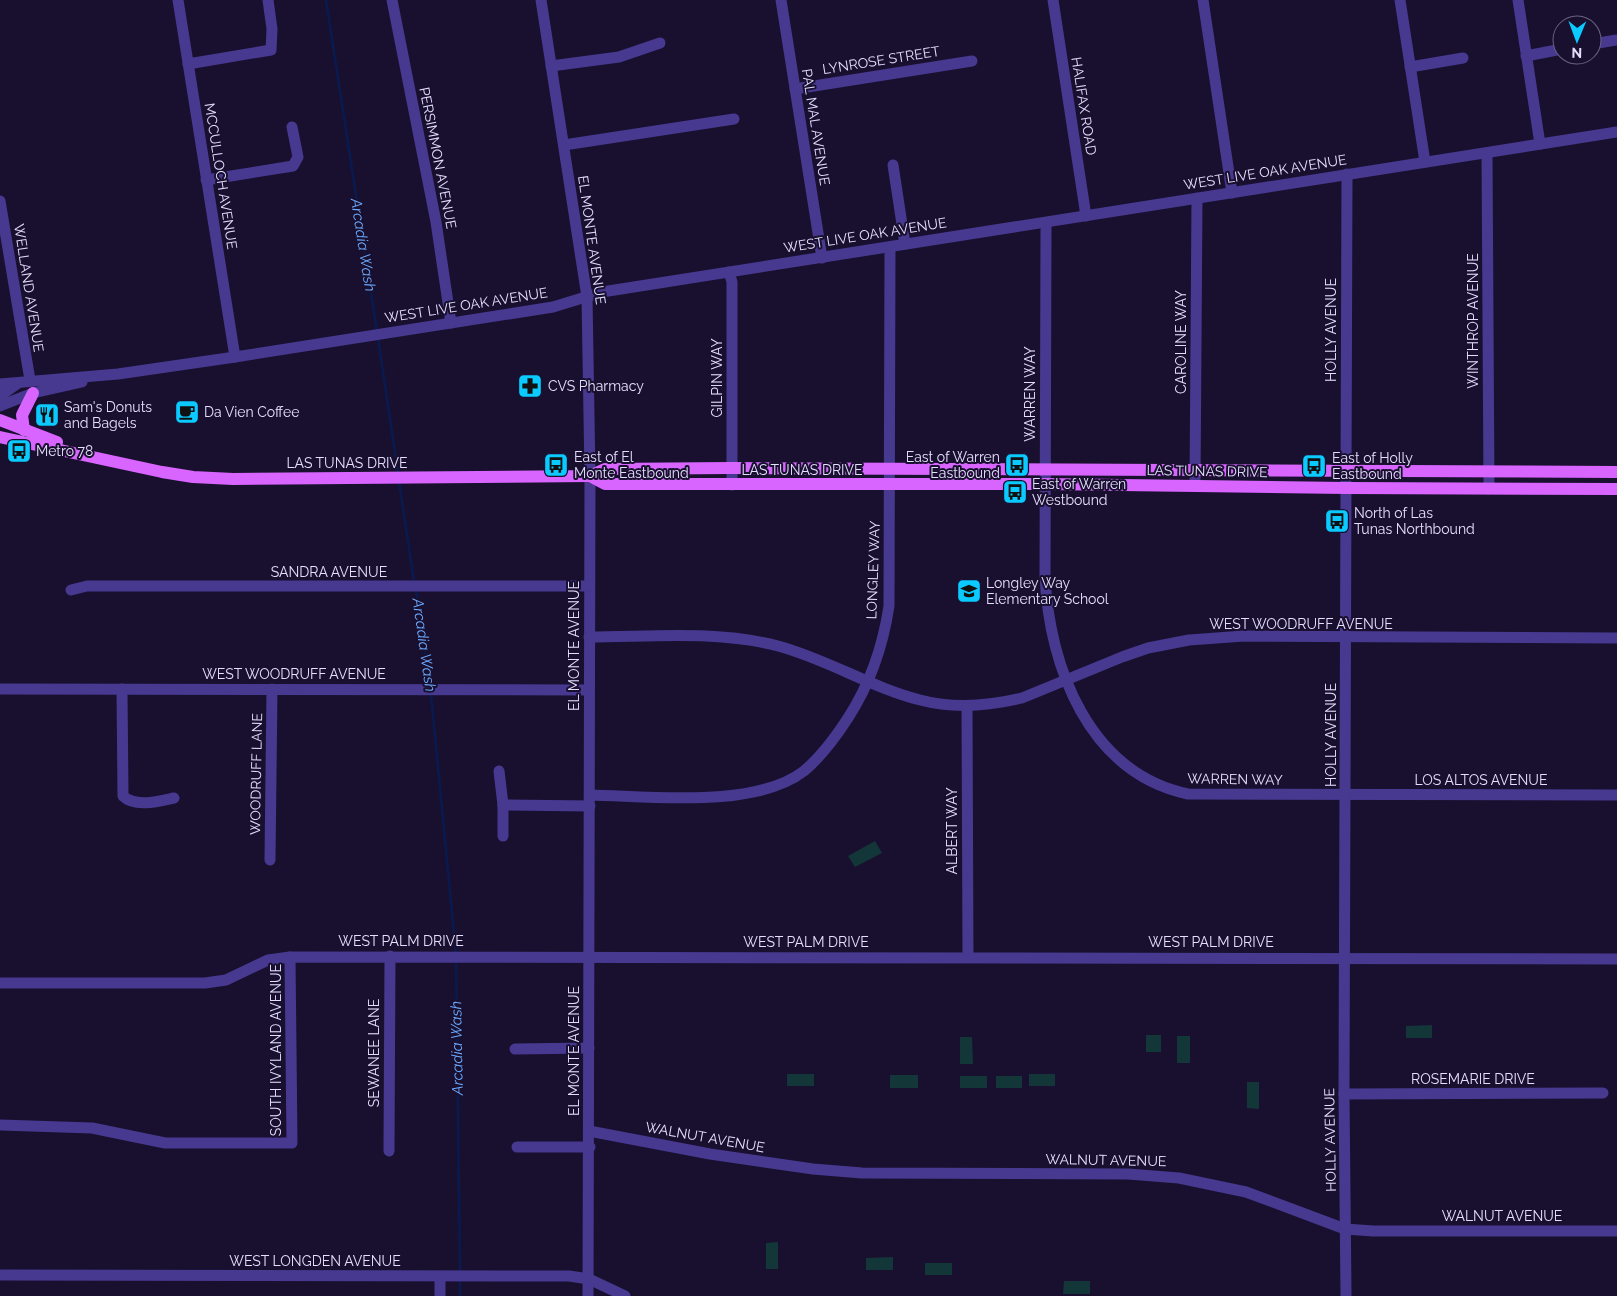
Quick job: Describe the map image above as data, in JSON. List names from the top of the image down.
{
  "streets": {
    "main road": ["LAS TUNAS DRIVE"],
    "street": [
      "LYNROSE STREET",
      "HALIFAX ROAD",
      "PAL MAL AVENUE",
      "PERSIMMON AVENUE",
      "WEST LIVE OAK AVENUE",
      "MCCULLOCH AVENUE",
      "EL MONTE AVENUE",
      "WELLAND AVENUE",
      "WINTHROP AVENUE",
      "HOLLY AVENUE",
      "CAROLINE WAY",
      "GILPIN WAY",
      "WARREN WAY",
      "LONGLEY WAY",
      "SANDRA AVENUE",
      "WEST WOODRUFF AVENUE",
      "WOODRUFF LANE",
      "LOS ALTOS AVENUE",
      "ALBERT WAY",
      "WEST PALM DRIVE",
      "SOUTH IVYLAND AVENUE",
      "SEWANEE LANE",
      "ROSEMARIE DRIVE",
      "WALNUT AVENUE",
      "WEST LONGDEN AVENUE"
    ]
  },
  "crossings": [
    ["LYNROSE STREET", "PAL MAL AVENUE"],
    ["HALIFAX ROAD", "WEST LIVE OAK AVENUE"],
    ["PAL MAL AVENUE", "WEST LIVE OAK AVENUE"],
    ["PERSIMMON AVENUE", "WEST LIVE OAK AVENUE"],
    ["WEST LIVE OAK AVENUE", "MCCULLOCH AVENUE"],
    ["WEST LIVE OAK AVENUE", "EL MONTE AVENUE"],
    ["WEST LIVE OAK AVENUE", "WELLAND AVENUE"],
    ["WEST LIVE OAK AVENUE", "WINTHROP AVENUE"],
    ["WEST LIVE OAK AVENUE", "HOLLY AVENUE"],
    ["WEST LIVE OAK AVENUE", "CAROLINE WAY"],
    ["WEST LIVE OAK AVENUE", "GILPIN WAY"],
    ["WEST LIVE OAK AVENUE", "WARREN WAY"],
    ["WEST LIVE OAK AVENUE", "LONGLEY WAY"],
    ["EL MONTE AVENUE", "LAS TUNAS DRIVE"],
    ["EL MONTE AVENUE", "LONGLEY WAY"],
    ["EL MONTE AVENUE", "SANDRA AVENUE"],
    ["EL MONTE AVENUE", "WEST WOODRUFF AVENUE"],
    ["EL MONTE AVENUE", "WEST PALM DRIVE"],
    ["EL MONTE AVENUE", "WALNUT AVENUE"],
    ["EL MONTE AVENUE", "WEST LONGDEN AVENUE"],
    ["WINTHROP AVENUE", "LAS TUNAS DRIVE"],
    ["HOLLY AVENUE", "WARREN WAY"],
    ["HOLLY AVENUE", "LAS TUNAS DRIVE"],
    ["HOLLY AVENUE", "WEST WOODRUFF AVENUE"],
    ["HOLLY AVENUE", "LOS ALTOS AVENUE"],
    ["HOLLY AVENUE", "WEST PALM DRIVE"],
    ["HOLLY AVENUE", "ROSEMARIE DRIVE"],
    ["HOLLY AVENUE", "WALNUT AVENUE"],
    ["CAROLINE WAY", "LAS TUNAS DRIVE"],
    ["GILPIN WAY", "LAS TUNAS DRIVE"],
    ["WARREN WAY", "LAS TUNAS DRIVE"],
    ["WARREN WAY", "WEST WOODRUFF AVENUE"],
    ["WARREN WAY", "LOS ALTOS AVENUE"],
    ["LAS TUNAS DRIVE", "LONGLEY WAY"],
    ["LONGLEY WAY", "WEST WOODRUFF AVENUE"],
    ["WEST WOODRUFF AVENUE", "WOODRUFF LANE"],
    ["WEST WOODRUFF AVENUE", "ALBERT WAY"],
    ["ALBERT WAY", "WEST PALM DRIVE"],
    ["WEST PALM DRIVE", "SOUTH IVYLAND AVENUE"],
    ["WEST PALM DRIVE", "SEWANEE LANE"]
  ],
  "water": ["Arcadia Wash"],
  "places": {
    "pharmacy": ["CVS Pharmacy"],
    "cafe": ["Da Vien Coffee"],
    "restaurant": ["Sam's Donuts and Bagels"],
    "bus stop": [
      "Metro 78",
      "East of El Monte Eastbound",
      "East of Warren Eastbound",
      "East of Holly Eastbound",
      "East of Warren Westbound",
      "North of Las Tunas Northbound"
    ],
    "school or university": ["Longley Way Elementary School"]
  },
  "north": "bottom"
}
